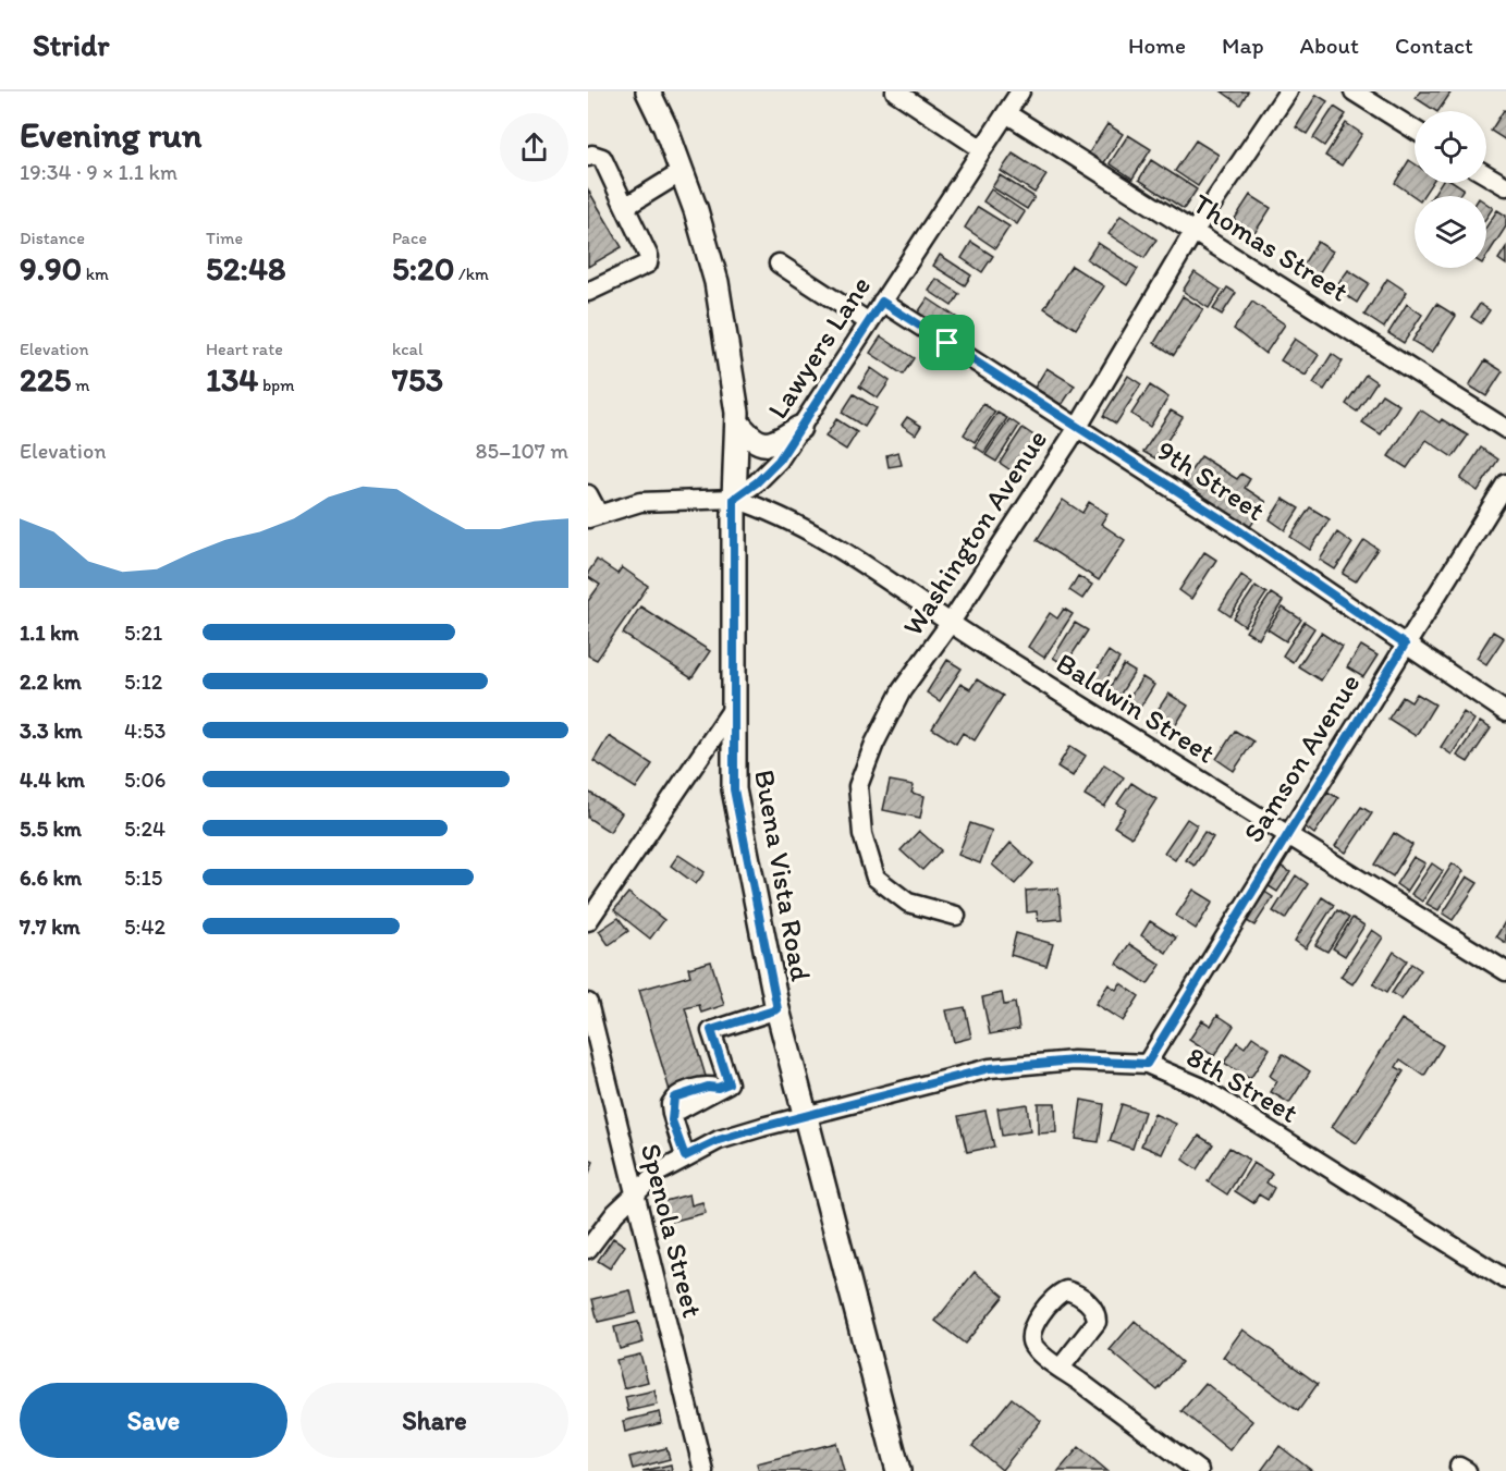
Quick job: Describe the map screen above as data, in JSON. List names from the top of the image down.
{
  "streets": {
    "main road": ["Buena Vista Road"],
    "street": [
      "Thomas Street",
      "Lawyers Lane",
      "9th Street",
      "Washington Avenue",
      "Baldwin Street",
      "Samson Avenue",
      "8th Street",
      "Spenola Street"
    ]
  },
  "crossings": [
    ["Thomas Street", "Lawyers Lane"],
    ["Thomas Street", "Washington Avenue"],
    ["Lawyers Lane", "9th Street"],
    ["Lawyers Lane", "Baldwin Street"],
    ["Lawyers Lane", "Buena Vista Road"],
    ["9th Street", "Washington Avenue"],
    ["9th Street", "Samson Avenue"],
    ["Washington Avenue", "Baldwin Street"],
    ["Baldwin Street", "Samson Avenue"],
    ["Baldwin Street", "Buena Vista Road"],
    ["Samson Avenue", "8th Street"],
    ["Buena Vista Road", "8th Street"],
    ["8th Street", "Spenola Street"]
  ],
  "page": {
    "header": "Stridr",
    "nav": [
      "Home",
      "Map",
      "About",
      "Contact"
    ],
    "heading": ["Evening run", "19:34 · 9 × 1.1 km"],
    "stats": [
      ["Distance", "9.90 km"],
      ["Time", "52:48"],
      ["Pace", "5:20 /km"],
      ["Elevation", "225 m"],
      ["Heart rate", "134 bpm"],
      ["kcal", "753"]
    ],
    "chart": ["Elevation", "85–107 m"],
    "list": [
      {
        "name": "1.1 km",
        "note": "5:21"
      },
      {
        "name": "2.2 km",
        "note": "5:12"
      },
      {
        "name": "3.3 km",
        "note": "4:53"
      },
      {
        "name": "4.4 km",
        "note": "5:06"
      },
      {
        "name": "5.5 km",
        "note": "5:24"
      },
      {
        "name": "6.6 km",
        "note": "5:15"
      },
      {
        "name": "7.7 km",
        "note": "5:42"
      }
    ],
    "buttons": ["Save", "Share"]
  }
}
